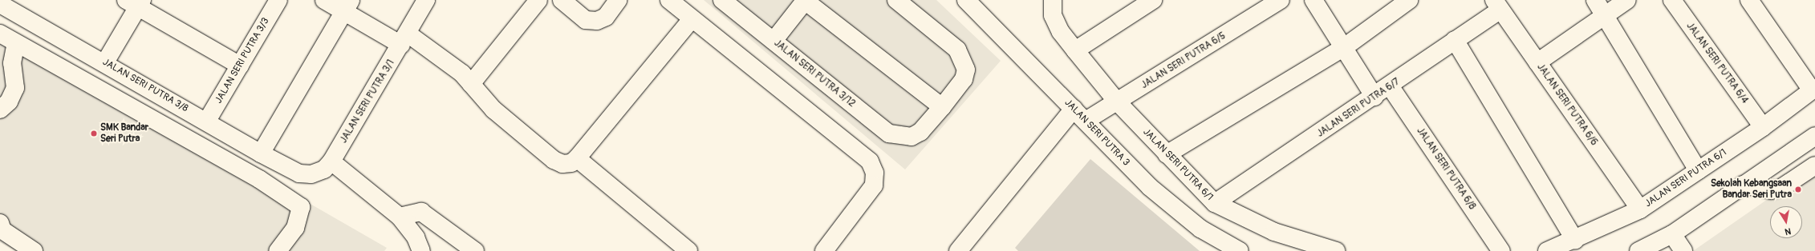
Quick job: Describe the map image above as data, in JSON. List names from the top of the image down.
{
  "streets": {
    "street": [
      "JALAN SERI PUTRA 3/3",
      "JALAN SERI PUTRA 6/5",
      "JALAN SERI PUTRA 6/4",
      "JALAN SERI PUTRA 3/12",
      "JALAN SERI PUTRA 3/8",
      "JALAN SERI PUTRA 3/1",
      "JALAN SERI PUTRA 6/6",
      "JALAN SERI PUTRA 6/7",
      "JALAN SERI PUTRA 3",
      "JALAN SERI PUTRA 6/1",
      "JALAN SERI PUTRA 6/8"
    ]
  },
  "crossings": [
    ["JALAN SERI PUTRA 3/3", "JALAN SERI PUTRA 3/8"],
    ["JALAN SERI PUTRA 6/5", "JALAN SERI PUTRA 3"],
    ["JALAN SERI PUTRA 6/5", "JALAN SERI PUTRA 6/1"],
    ["JALAN SERI PUTRA 6/4", "JALAN SERI PUTRA 6/1"],
    ["JALAN SERI PUTRA 3/8", "JALAN SERI PUTRA 3/1"],
    ["JALAN SERI PUTRA 6/6", "JALAN SERI PUTRA 6/7"],
    ["JALAN SERI PUTRA 6/6", "JALAN SERI PUTRA 6/1"],
    ["JALAN SERI PUTRA 6/7", "JALAN SERI PUTRA 6/1"],
    ["JALAN SERI PUTRA 6/7", "JALAN SERI PUTRA 6/8"]
  ],
  "places": ["SMK Bandar Seri Putra", "Sekolah Kebangsaan Bandar Seri Putra"],
  "north": "bottom"
}
